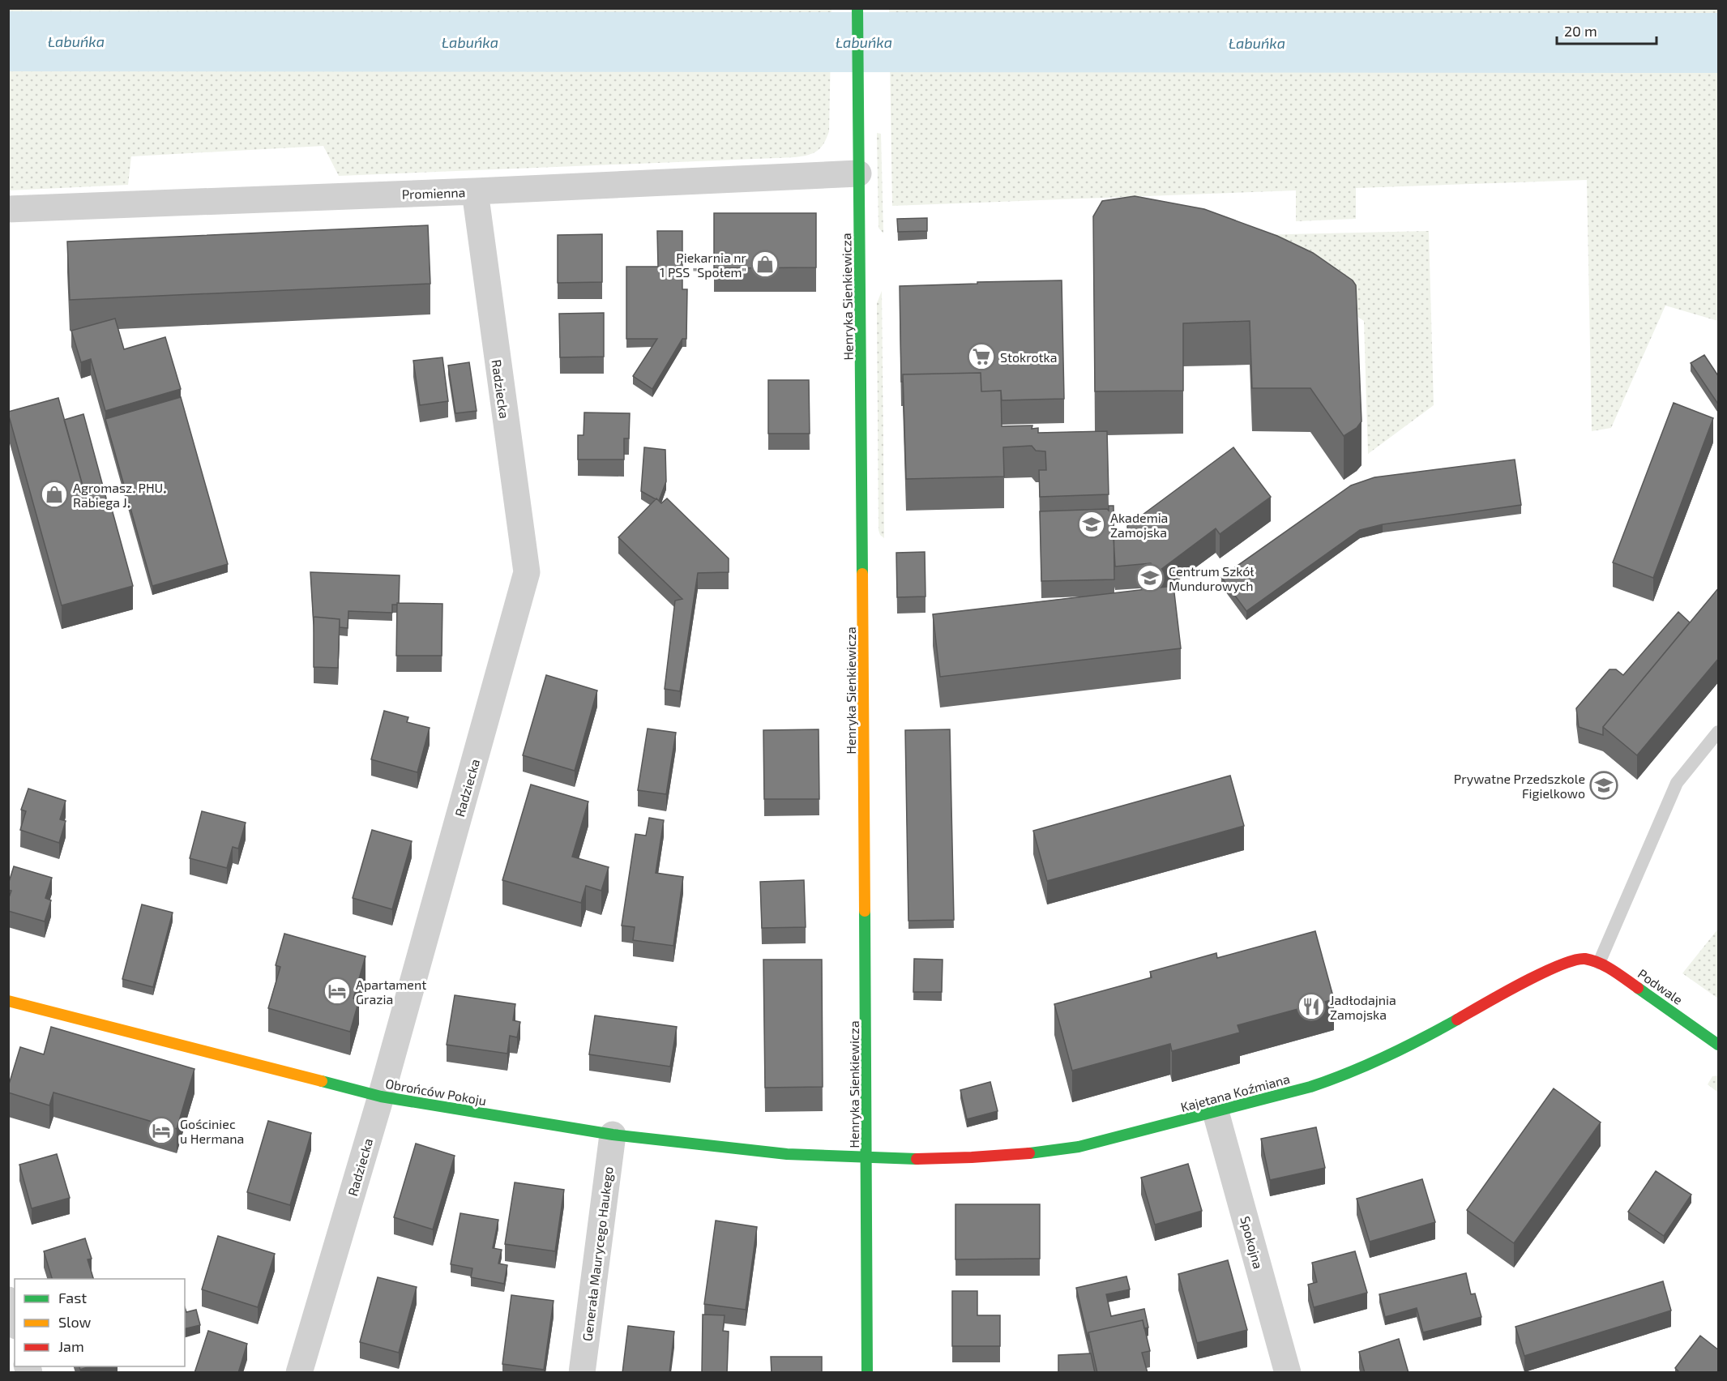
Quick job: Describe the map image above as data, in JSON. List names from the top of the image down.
{
  "streets": {
    "street": [
      "Promienna",
      "Henryka Sienkiewicza",
      "Radziecka",
      "Podwale",
      "Obrońców Pokoju",
      "Kajetana Koźmiana",
      "Spokojna",
      "Generała Maurycego Haukego"
    ]
  },
  "crossings": [
    ["Promienna", "Henryka Sienkiewicza"],
    ["Promienna", "Radziecka"],
    ["Henryka Sienkiewicza", "Obrońców Pokoju"],
    ["Henryka Sienkiewicza", "Kajetana Koźmiana"],
    ["Radziecka", "Obrońców Pokoju"],
    ["Podwale", "Kajetana Koźmiana"],
    ["Obrońców Pokoju", "Kajetana Koźmiana"],
    ["Obrońców Pokoju", "Generała Maurycego Haukego"],
    ["Kajetana Koźmiana", "Spokojna"]
  ],
  "water": ["Łabuńka"],
  "places": {
    "shop": ["Piekarnia nr 1 PSS \"Społem\"", "Agromasz. PHU. Rabiega J."],
    "supermarket": ["Stokrotka"],
    "school or university": ["Akademia Zamojska", "Centrum Szkół Mundurowych", "Prywatne Przedszkole Figielkowo"],
    "hotel": ["Apartament Grazia", "Gościniec u Hermana"],
    "restaurant": ["Jadłodajnia Zamojska"]
  },
  "legend": ["Fast", "Slow", "Jam"],
  "scale_bar": "20 m"
}
